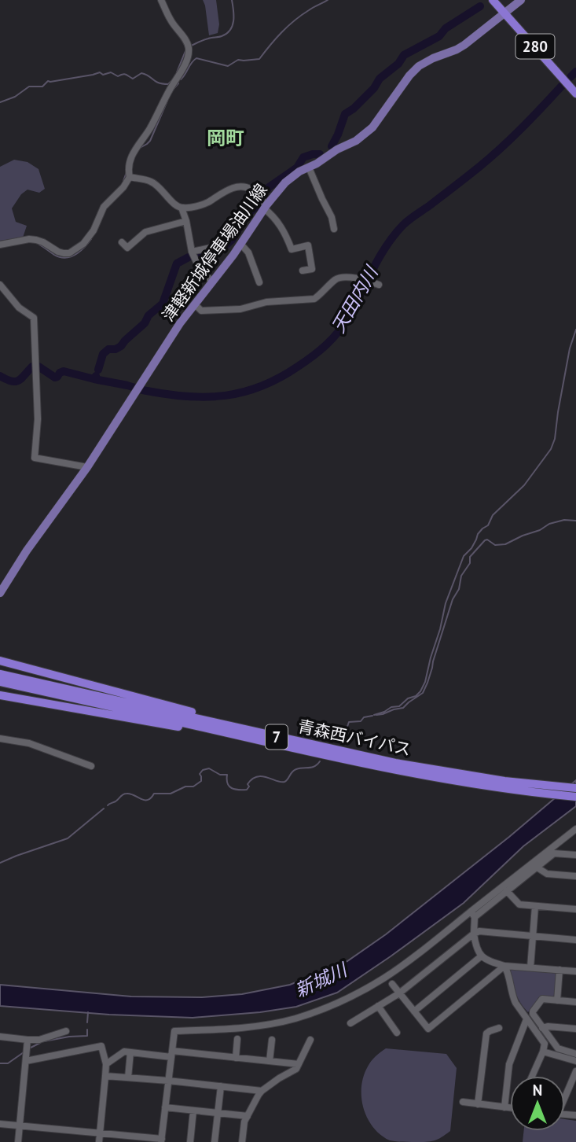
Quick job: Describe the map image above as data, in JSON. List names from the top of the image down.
{
  "streets": {
    "highway": ["280", "7", "青森西バイパス"],
    "main road": ["津軽新城停車場油川線"]
  },
  "crossings": [
    ["280", "津軽新城停車場油川線"]
  ],
  "districts": ["岡町"],
  "water": ["天田内川", "新城川"],
  "north": "top"
}
